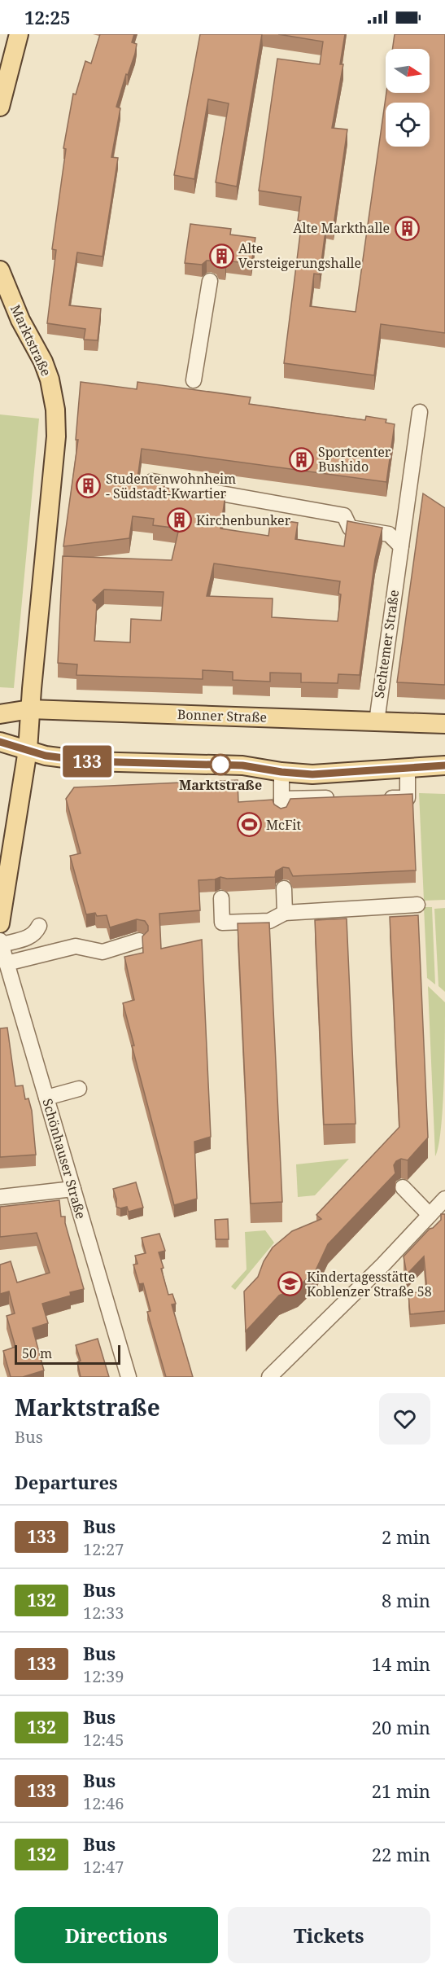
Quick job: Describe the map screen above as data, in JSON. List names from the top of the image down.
{
  "streets": {
    "main road": ["Marktstraße", "Bonner Straße"],
    "street": ["Sechtemer Straße", "Schönhauser Straße"]
  },
  "crossings": [
    ["Marktstraße", "Bonner Straße"],
    ["Sechtemer Straße", "Bonner Straße"]
  ],
  "places": {
    "building": [
      "Alte Markthalle",
      "Alte Versteigerungshalle",
      "Sportcenter Bushido",
      "Studentenwohnheim - Südstadt-Kwartier",
      "Kirchenbunker"
    ],
    "other": ["Marktstraße"],
    "sports": ["McFit"],
    "school or university": ["Kindertagesstätte Koblenzer Straße 58"]
  },
  "lines": ["bus line 133"],
  "scale_bar": "50 m",
  "north": "right",
  "page": {
    "status": "12:25",
    "on_map": "133",
    "scale": "50 m",
    "heading": [
      ["Marktstraße", "Bus"],
      "Departures"
    ],
    "list": [
      {
        "mark": "133",
        "name": "Bus",
        "note": "12:27",
        "value": "2 min"
      },
      {
        "mark": "132",
        "name": "Bus",
        "note": "12:33",
        "value": "8 min"
      },
      {
        "mark": "133",
        "name": "Bus",
        "note": "12:39",
        "value": "14 min"
      },
      {
        "mark": "132",
        "name": "Bus",
        "note": "12:45",
        "value": "20 min"
      },
      {
        "mark": "133",
        "name": "Bus",
        "note": "12:46",
        "value": "21 min"
      },
      {
        "mark": "132",
        "name": "Bus",
        "note": "12:47",
        "value": "22 min"
      }
    ],
    "buttons": ["Directions", "Tickets"]
  }
}
